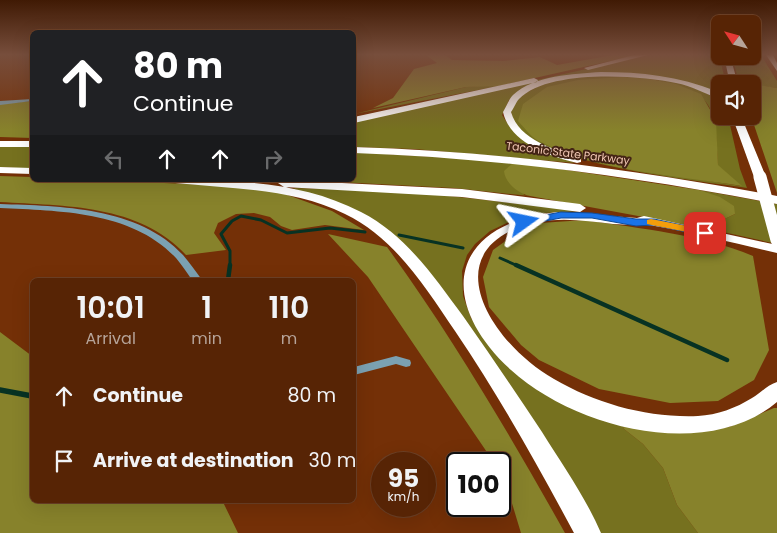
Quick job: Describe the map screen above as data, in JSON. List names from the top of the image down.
{
  "streets": {
    "highway": ["Taconic State Parkway"]
  },
  "north": "top left",
  "page": {
    "turn": ["80 m", "Continue"],
    "eta": [
      "10:01",
      "Arrival",
      "1",
      "min",
      "110",
      "m"
    ],
    "list": [
      {
        "name": "Continue",
        "value": "80 m"
      },
      {
        "name": "Arrive at destination",
        "value": "30 m"
      }
    ],
    "speed": "95 km/h",
    "limit": "100"
  }
}
